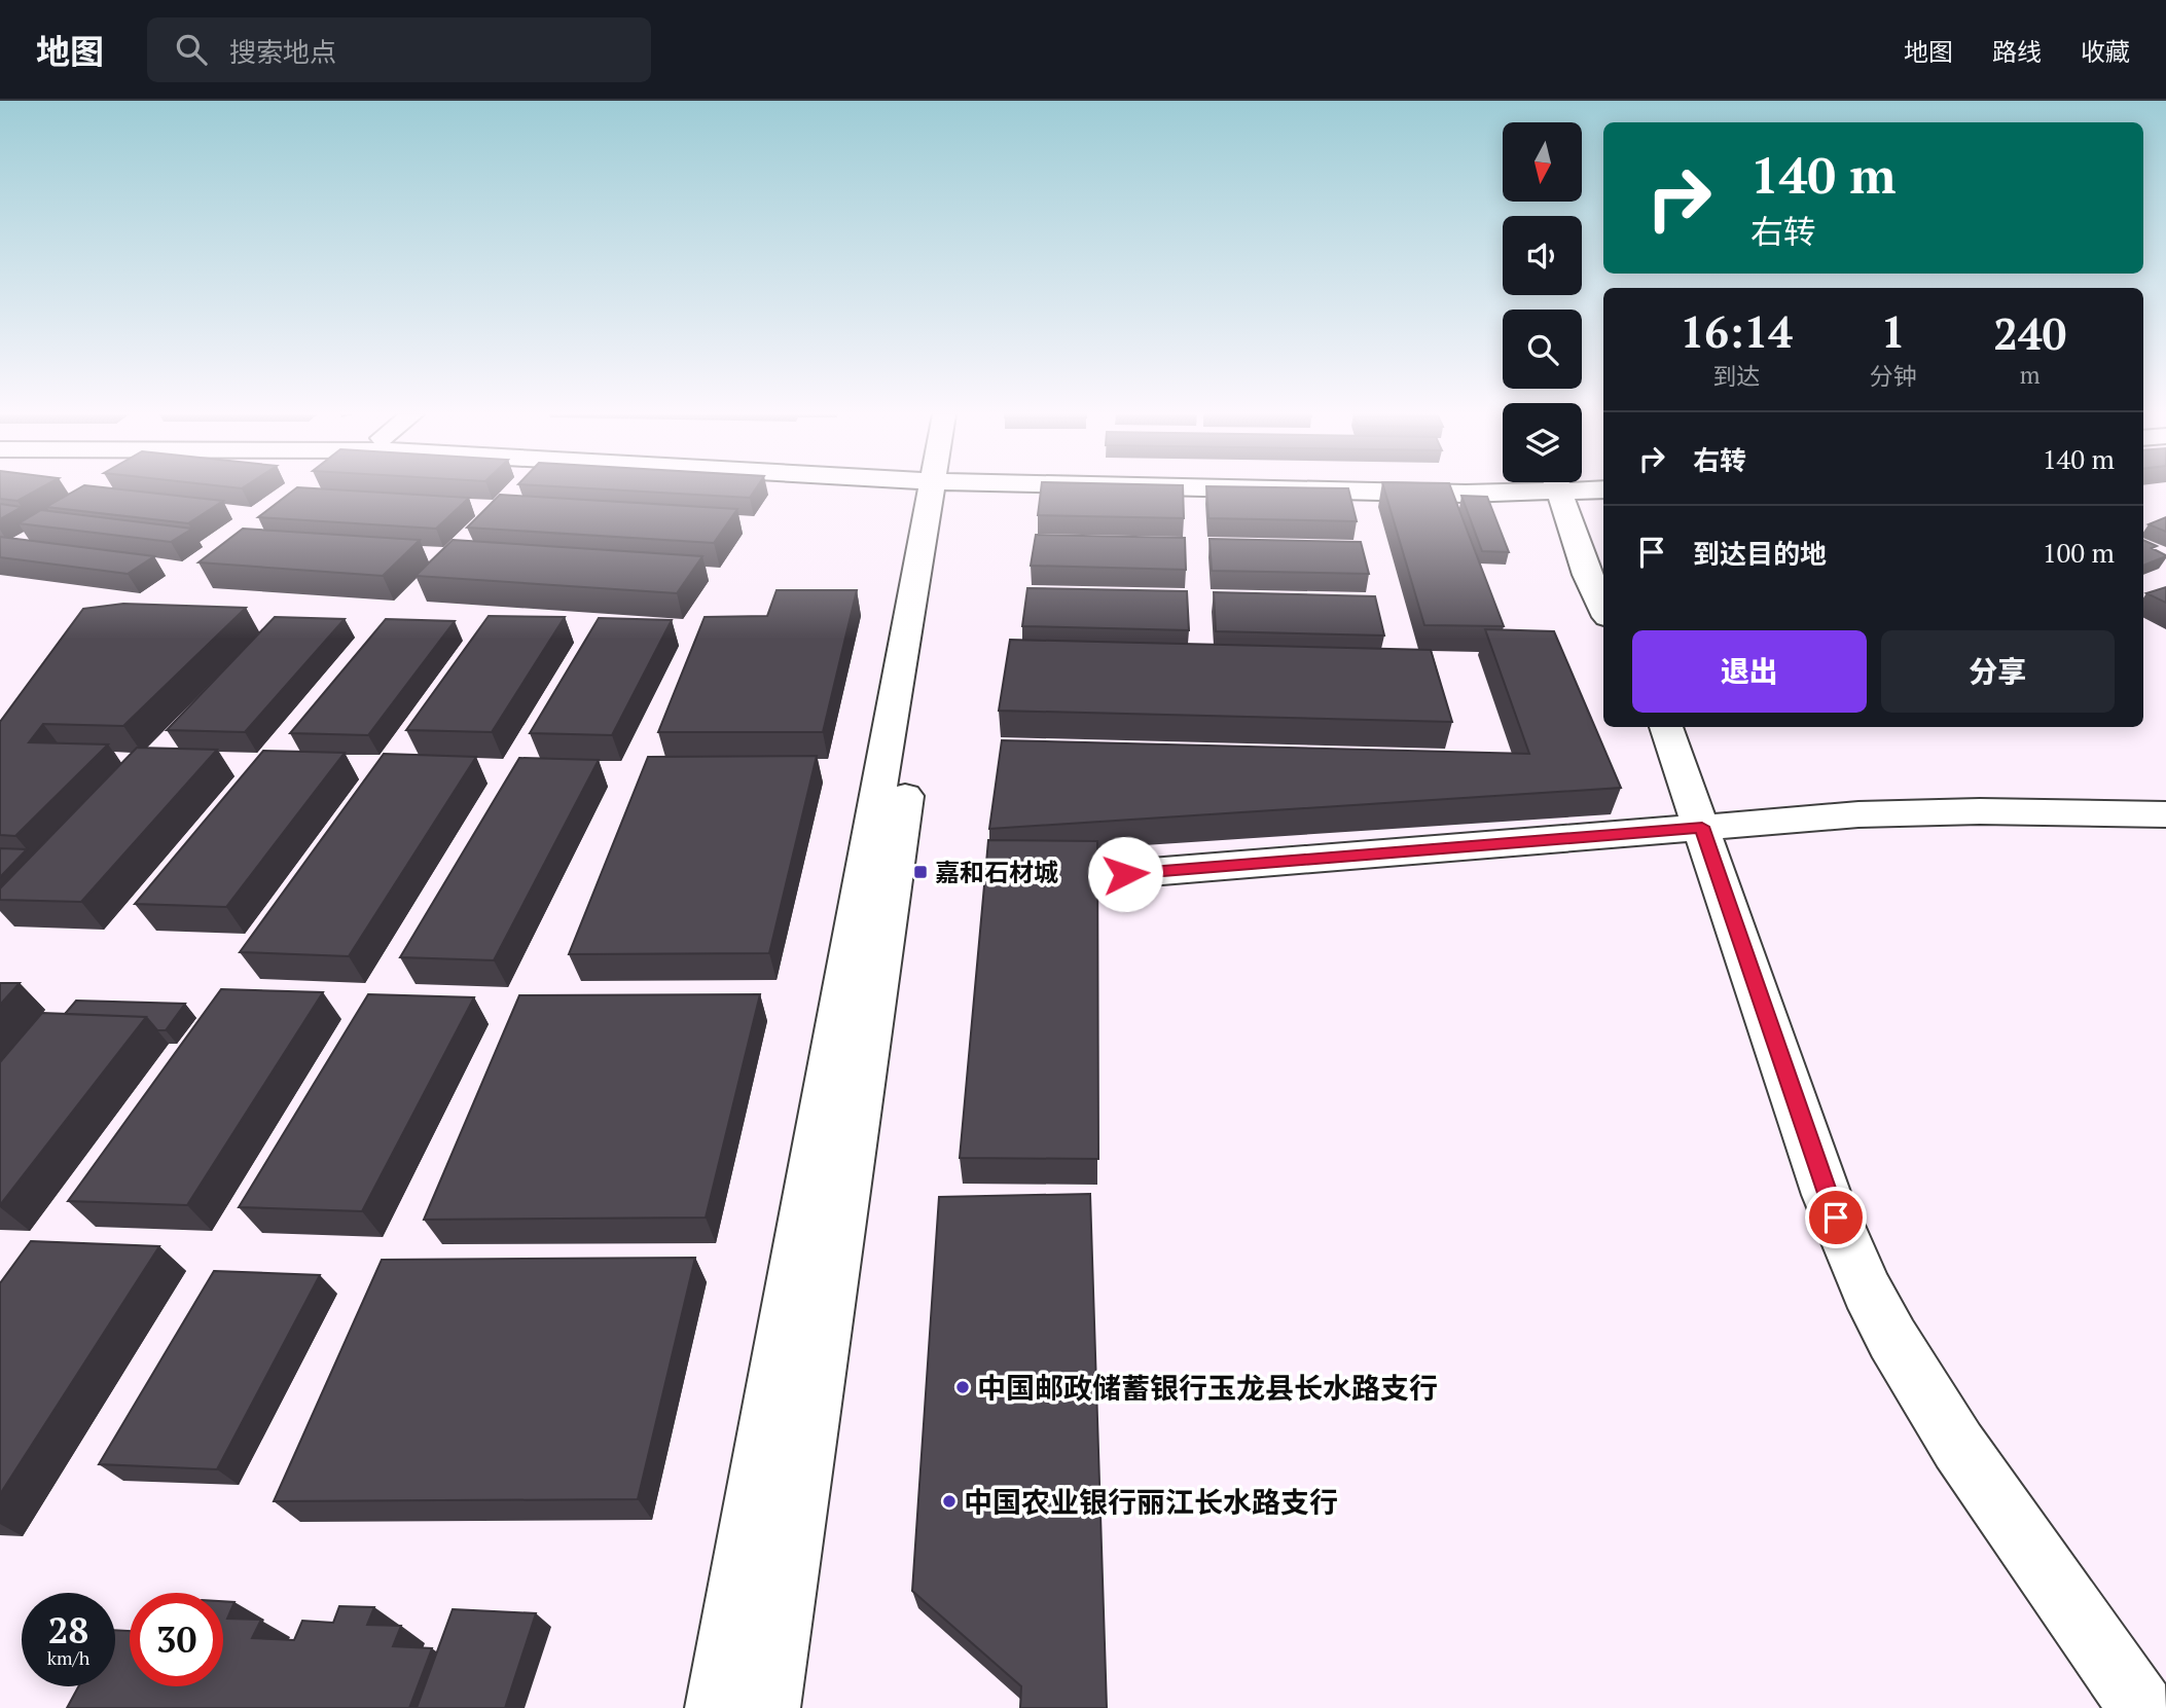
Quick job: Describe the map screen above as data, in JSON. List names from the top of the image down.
{
  "places": {
    "transit": ["嘉和石材城"],
    "other": ["中国邮政储蓄银行玉龙县长水路支行", "中国农业银行丽江长水路支行"]
  },
  "north": "bottom",
  "page": {
    "header": "地图",
    "search": "搜索地点",
    "nav": ["地图", "路线", "收藏"],
    "turn": ["140 m", "右转"],
    "eta": [
      "16:14",
      "到达",
      "1",
      "分钟",
      "240",
      "m"
    ],
    "list": [
      {
        "name": "右转",
        "value": "140 m"
      },
      {
        "name": "到达目的地",
        "value": "100 m"
      }
    ],
    "buttons": ["退出", "分享"],
    "speed": "28 km/h",
    "limit": "30"
  }
}
